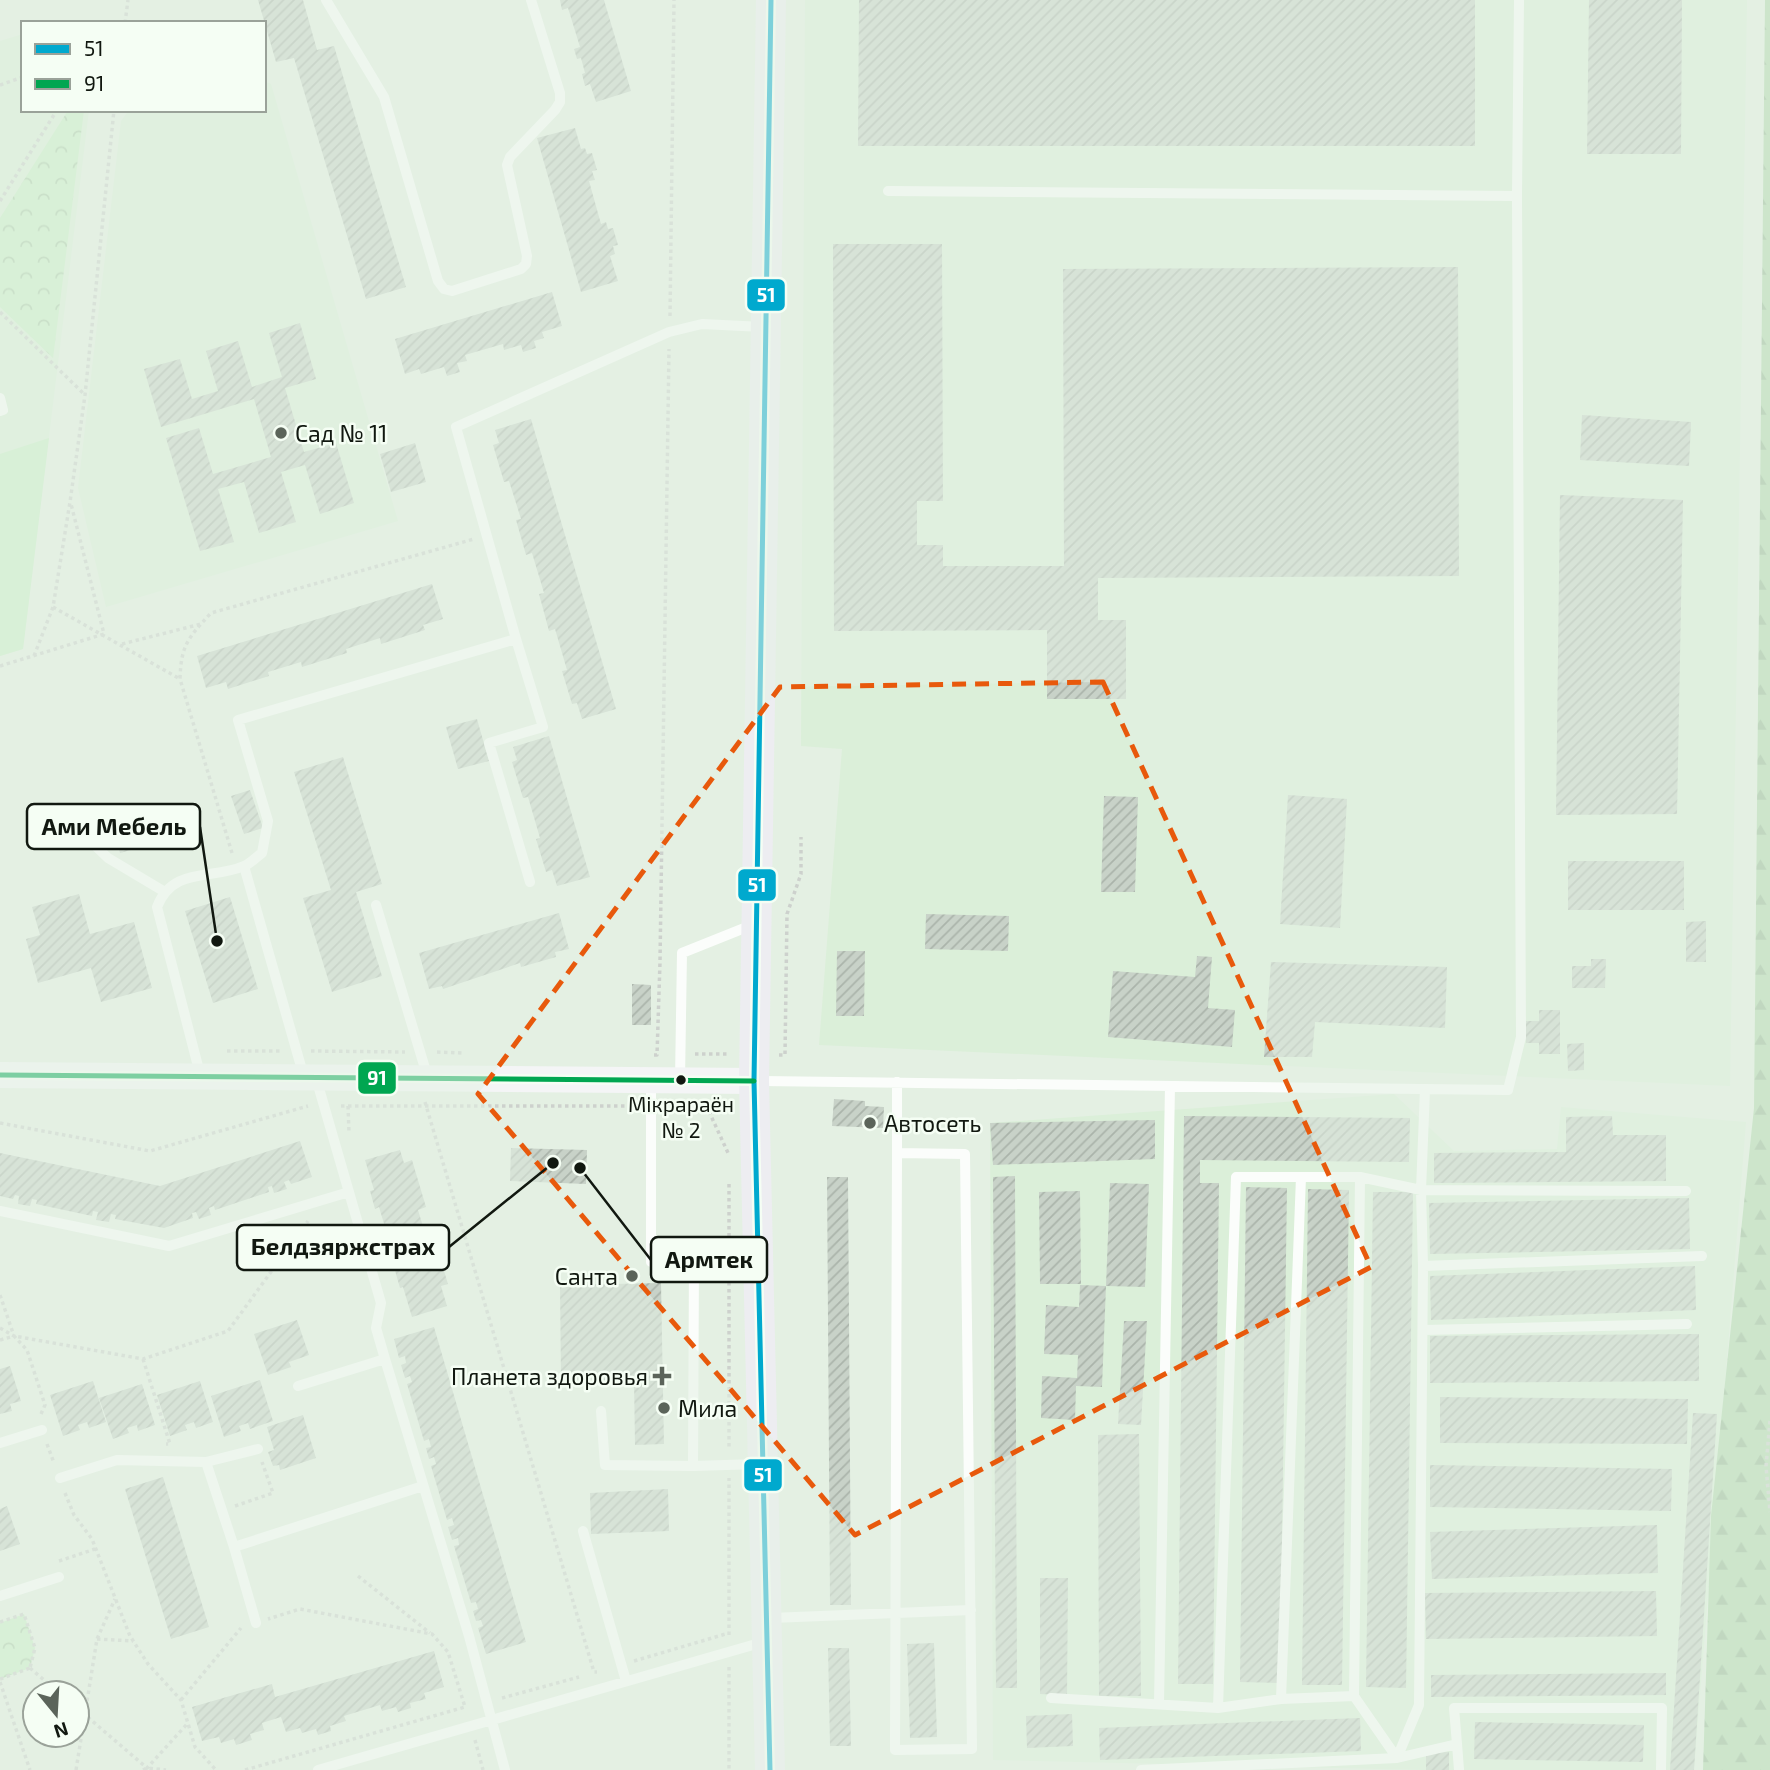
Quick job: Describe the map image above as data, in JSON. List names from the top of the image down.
{
  "places": {
    "other": [
      "Сад № 11",
      "Ами Мебель",
      "Мікрараён № 2",
      "Автосеть",
      "Белдзяржстрах",
      "Армтек",
      "Санта",
      "Мила"
    ],
    "health": ["Планета здоровья"]
  },
  "lines": ["transit line 51", "transit line 91"],
  "legend": ["51", "91"],
  "north": "bottom"
}
